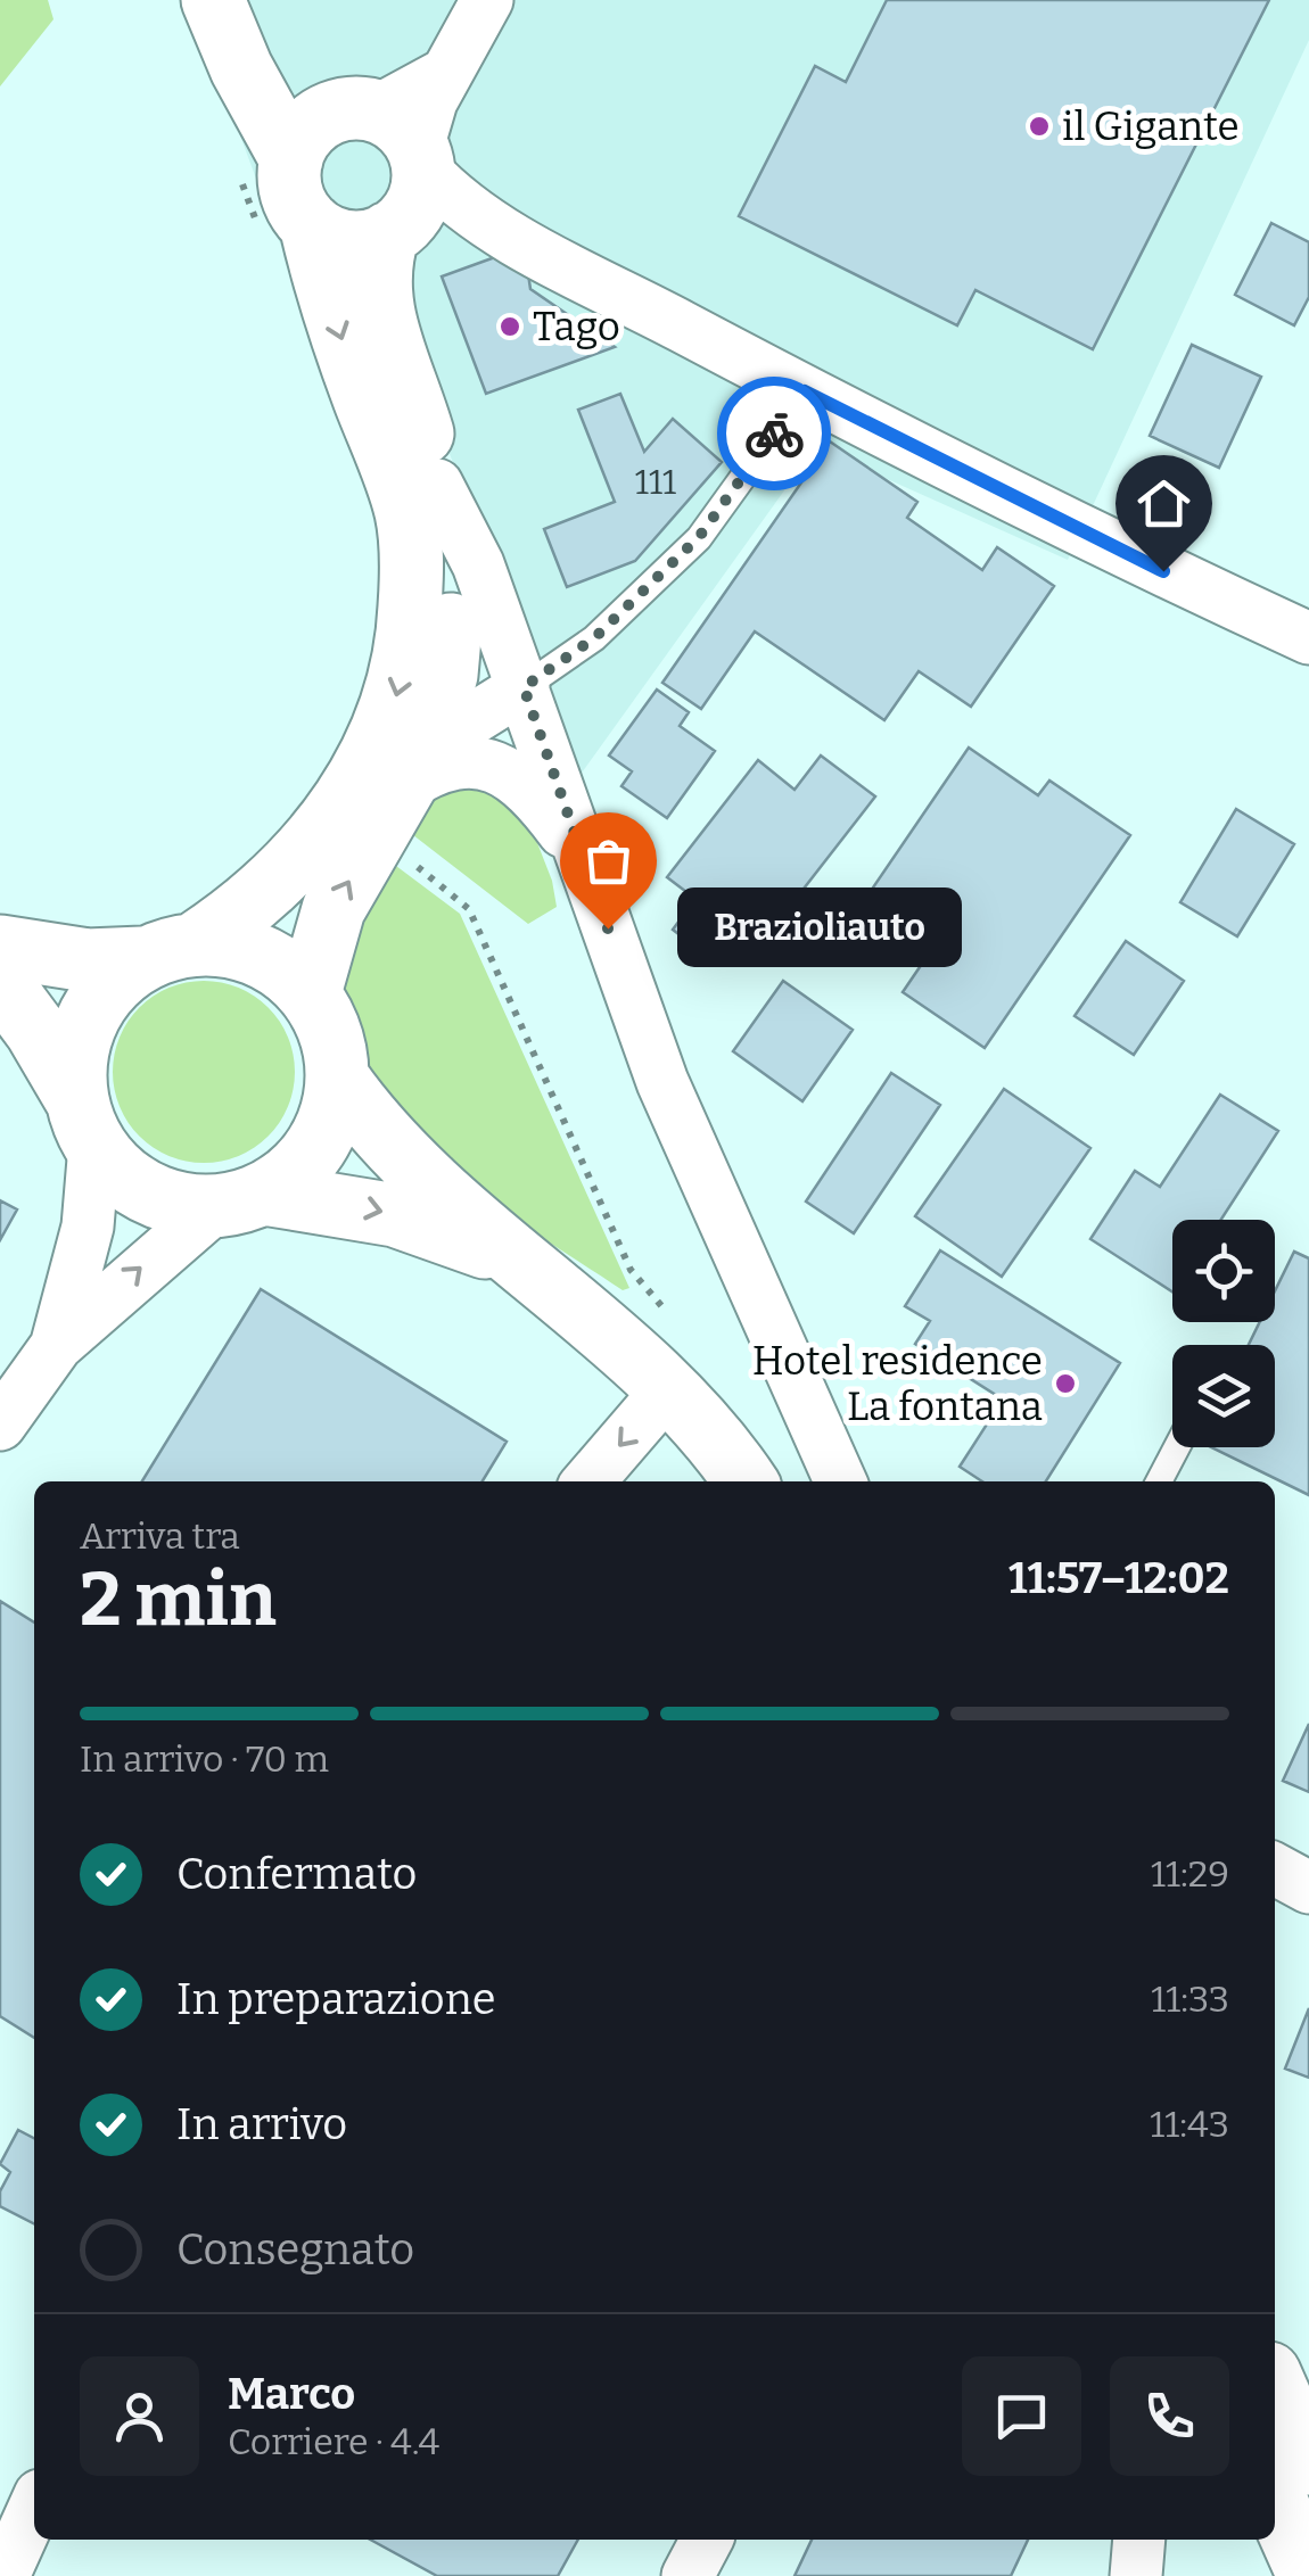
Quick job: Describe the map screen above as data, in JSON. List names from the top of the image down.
{
  "places": [
    "il Gigante",
    "Tago",
    "Brazioliauto",
    "Hotel residence La fontana"
  ],
  "house_numbers": ["111"],
  "page": {
    "bubble": "Brazioliauto",
    "heading": ["2 min", "Arriva tra", "11:57–12:02"],
    "panel": ["Marco", "Corriere · 4.4"],
    "bar": "In arrivo · 70 m",
    "list": [
      ["Confermato", "11:29"],
      ["In preparazione", "11:33"],
      ["In arrivo", "11:43"],
      "Consegnato"
    ]
  }
}
